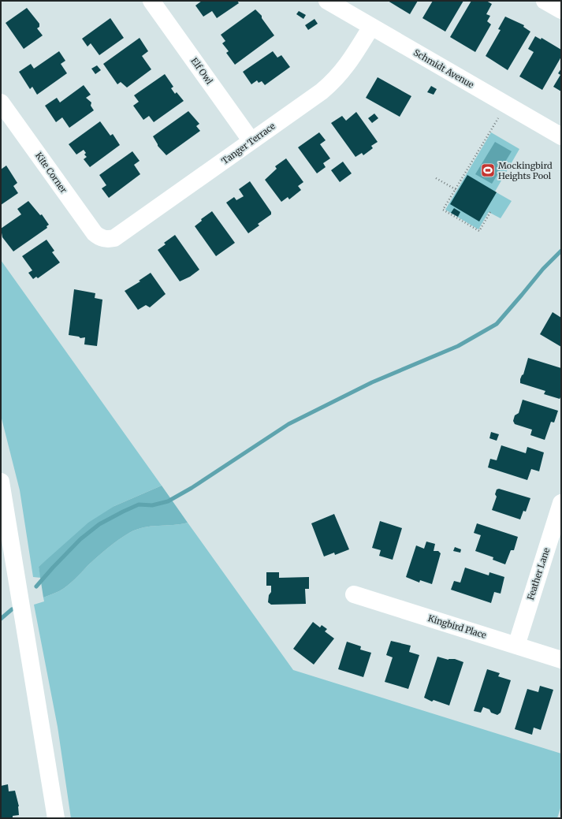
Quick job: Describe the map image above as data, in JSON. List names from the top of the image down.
{
  "streets": {
    "street": [
      "Schmidt Avenue",
      "Elf Owl",
      "Tanger Terrace",
      "Kite Corner",
      "Feather Lane",
      "Kingbird Place"
    ]
  },
  "crossings": [
    ["Schmidt Avenue", "Tanger Terrace"],
    ["Elf Owl", "Tanger Terrace"],
    ["Tanger Terrace", "Kite Corner"],
    ["Feather Lane", "Kingbird Place"]
  ],
  "places": {
    "sports": ["Mockingbird Heights Pool"]
  }
}
